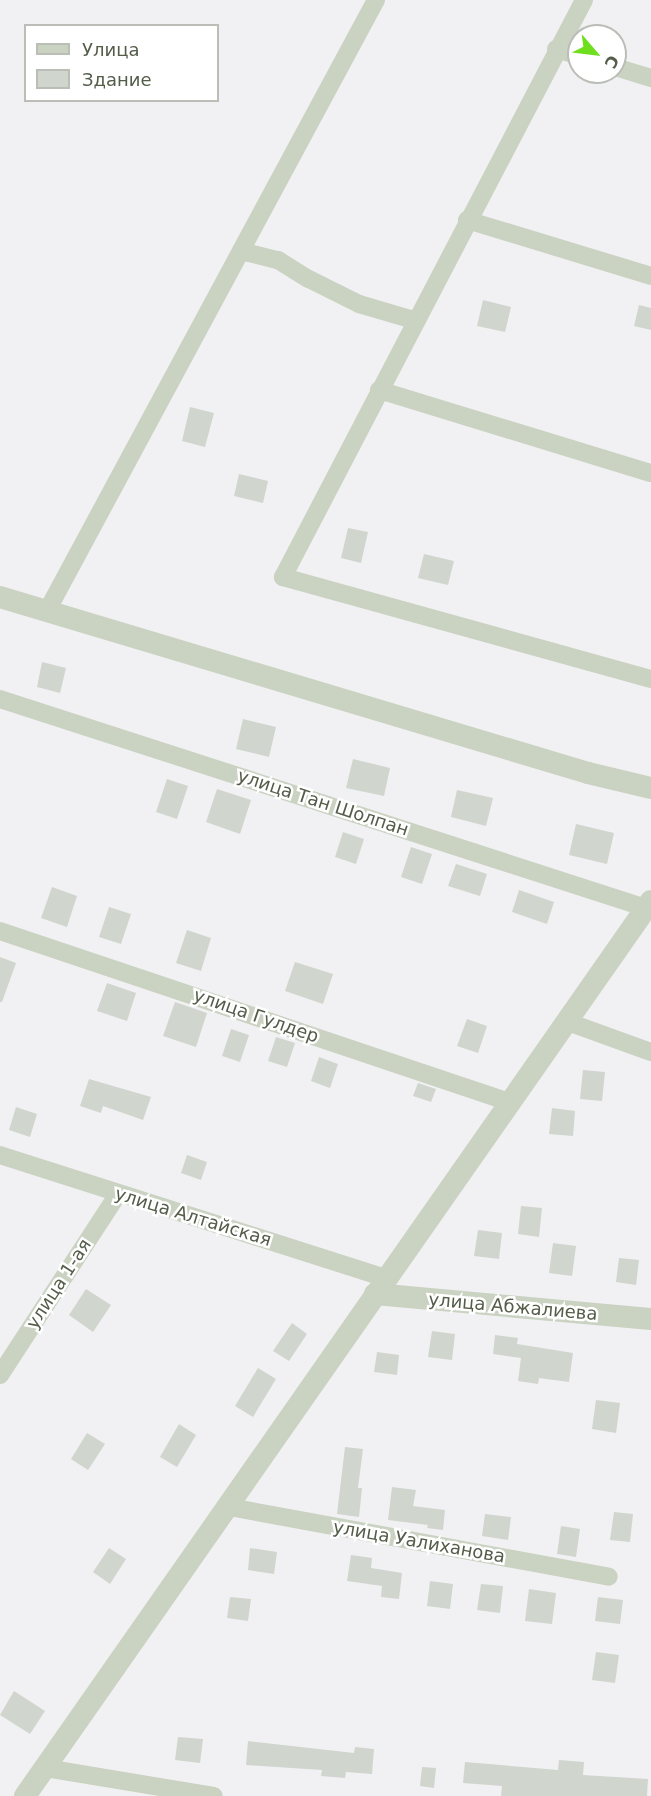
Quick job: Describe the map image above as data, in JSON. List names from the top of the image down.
{
  "streets": {
    "street": [
      "улица Тан Шолпан",
      "улица Гулдер",
      "улица Алтайская",
      "улица 1-ая",
      "улица Абжалиева",
      "улица Уалиханова"
    ]
  },
  "crossings": [
    ["улица Алтайская", "улица 1-ая"],
    ["улица Алтайская", "улица Абжалиева"]
  ],
  "legend": ["Улица", "Здание"],
  "north": "bottom right"
}
